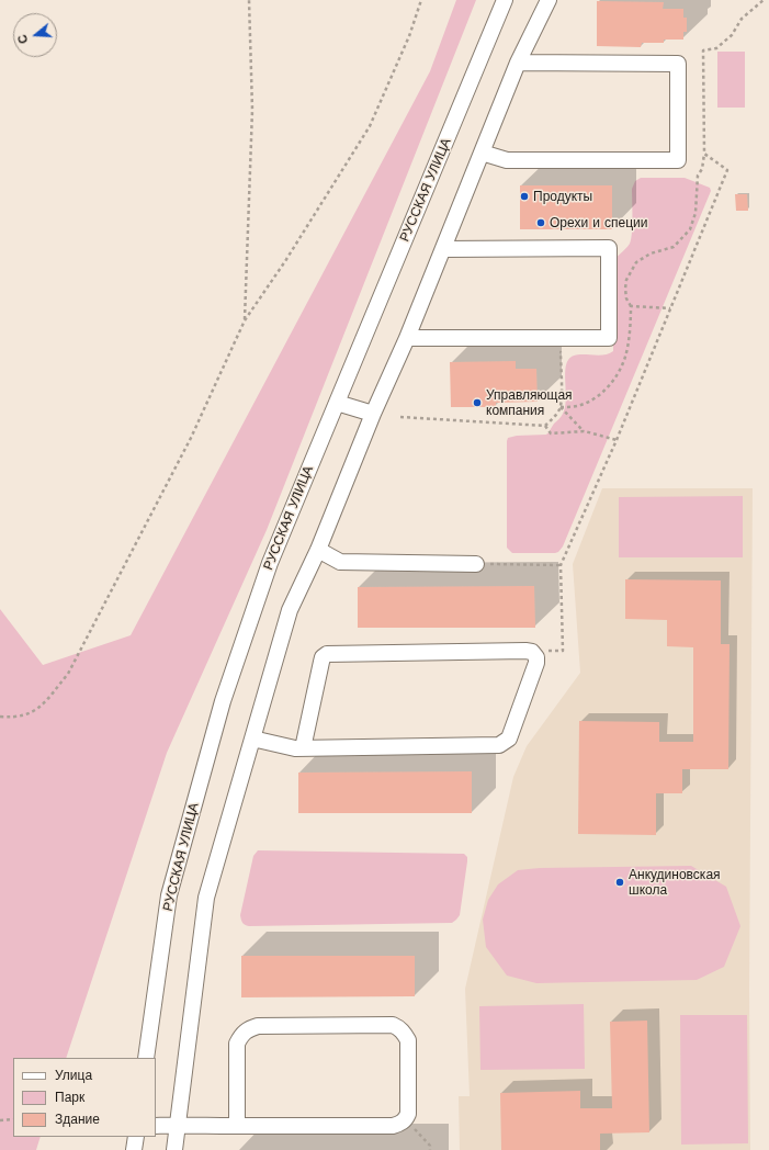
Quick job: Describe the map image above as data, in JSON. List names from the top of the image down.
{
  "streets": {
    "street": ["РУССКАЯ УЛИЦА"]
  },
  "places": [
    "Продукты",
    "Орехи и специи",
    "Управляющая компания",
    "Анкудиновская школа"
  ],
  "legend": ["Улица", "Парк", "Здание"],
  "north": "left"
}
